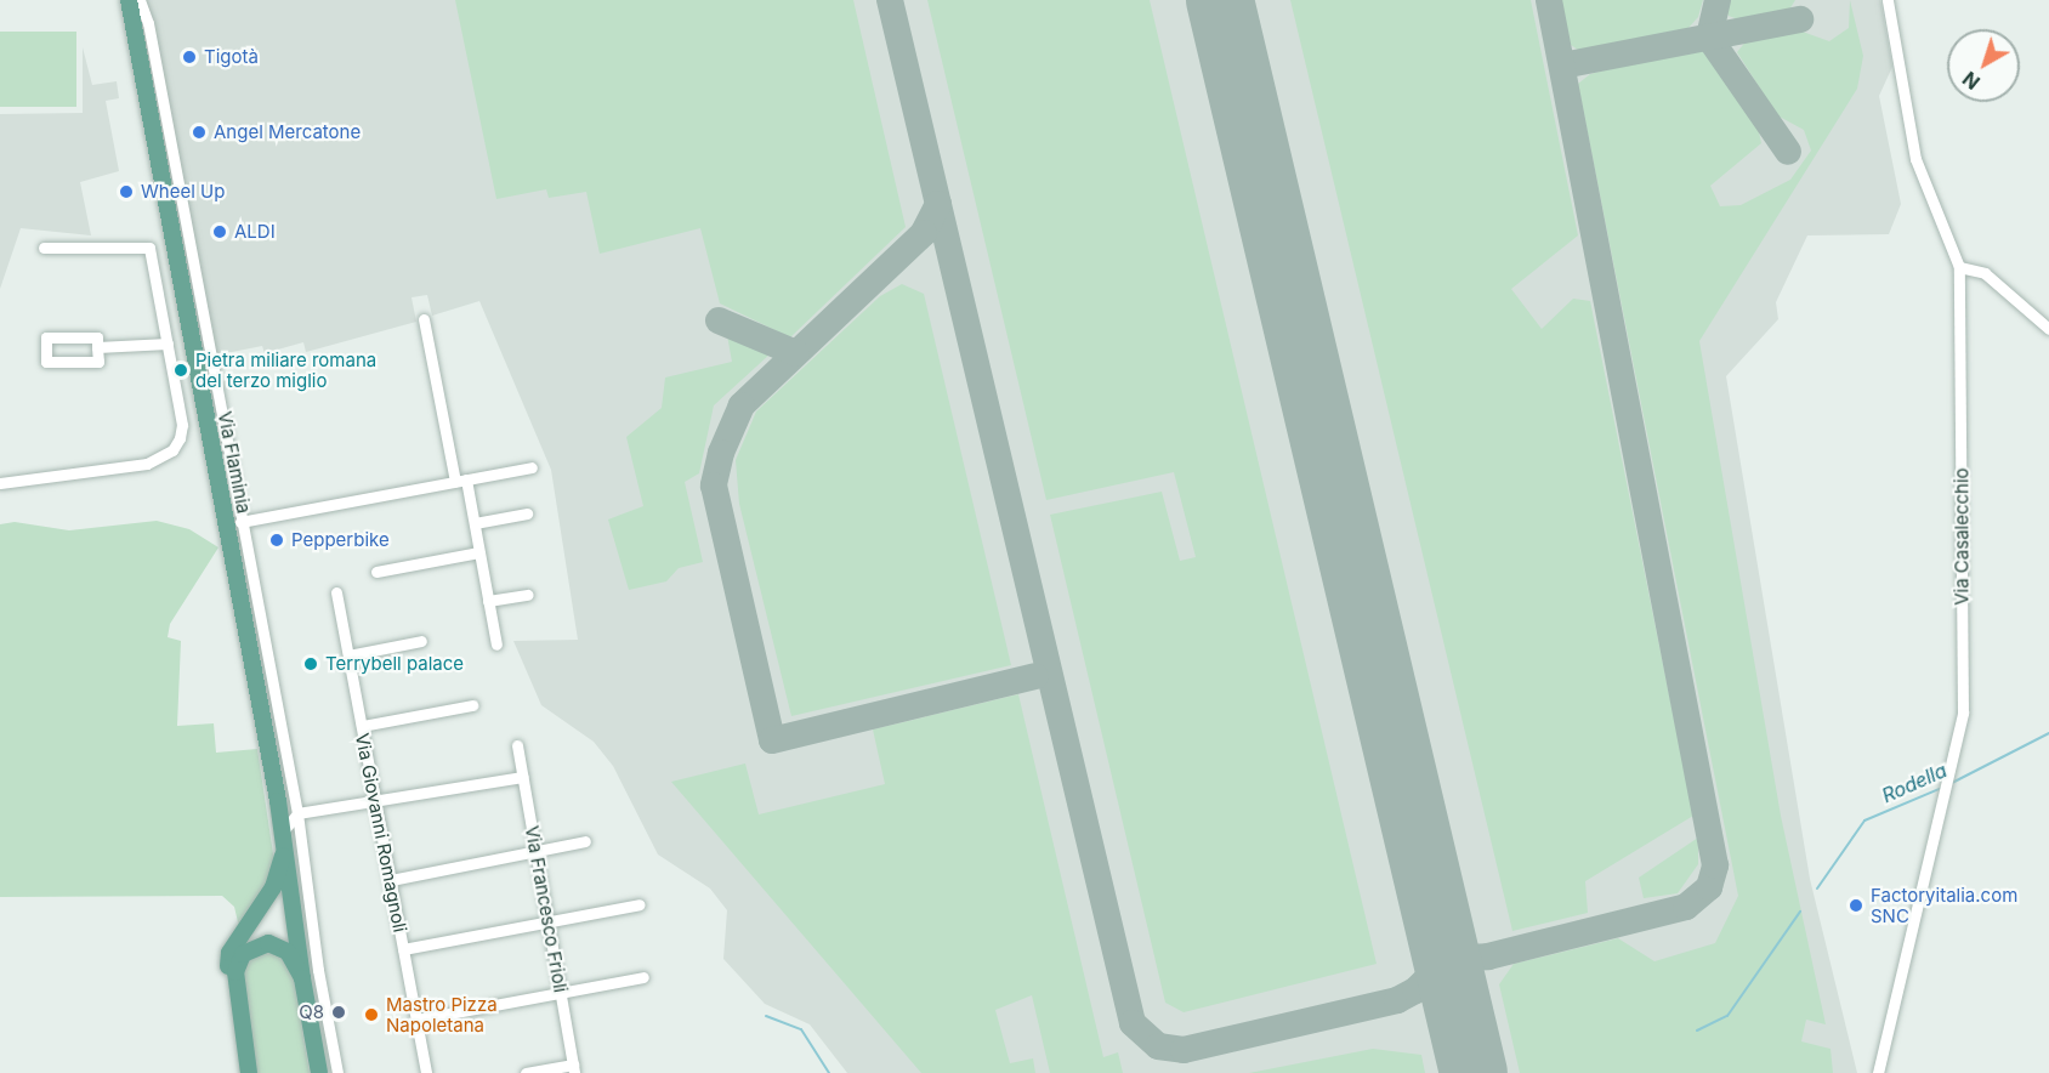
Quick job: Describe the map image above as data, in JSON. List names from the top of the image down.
{
  "streets": {
    "main road": ["Via Flaminia"],
    "street": ["Via Casalecchio", "Via Giovanni Romagnoli", "Via Francesco Frioli"]
  },
  "water": ["Rodella"],
  "places": [
    "Tigotà",
    "Angel Mercatone",
    "Wheel Up",
    "ALDI",
    "Pietra miliare romana del terzo miglio",
    "Pepperbike",
    "Terrybell palace",
    "Factoryitalia.com SNC",
    "Q8",
    "Mastro Pizza Napoletana"
  ],
  "north": "bottom left"
}
